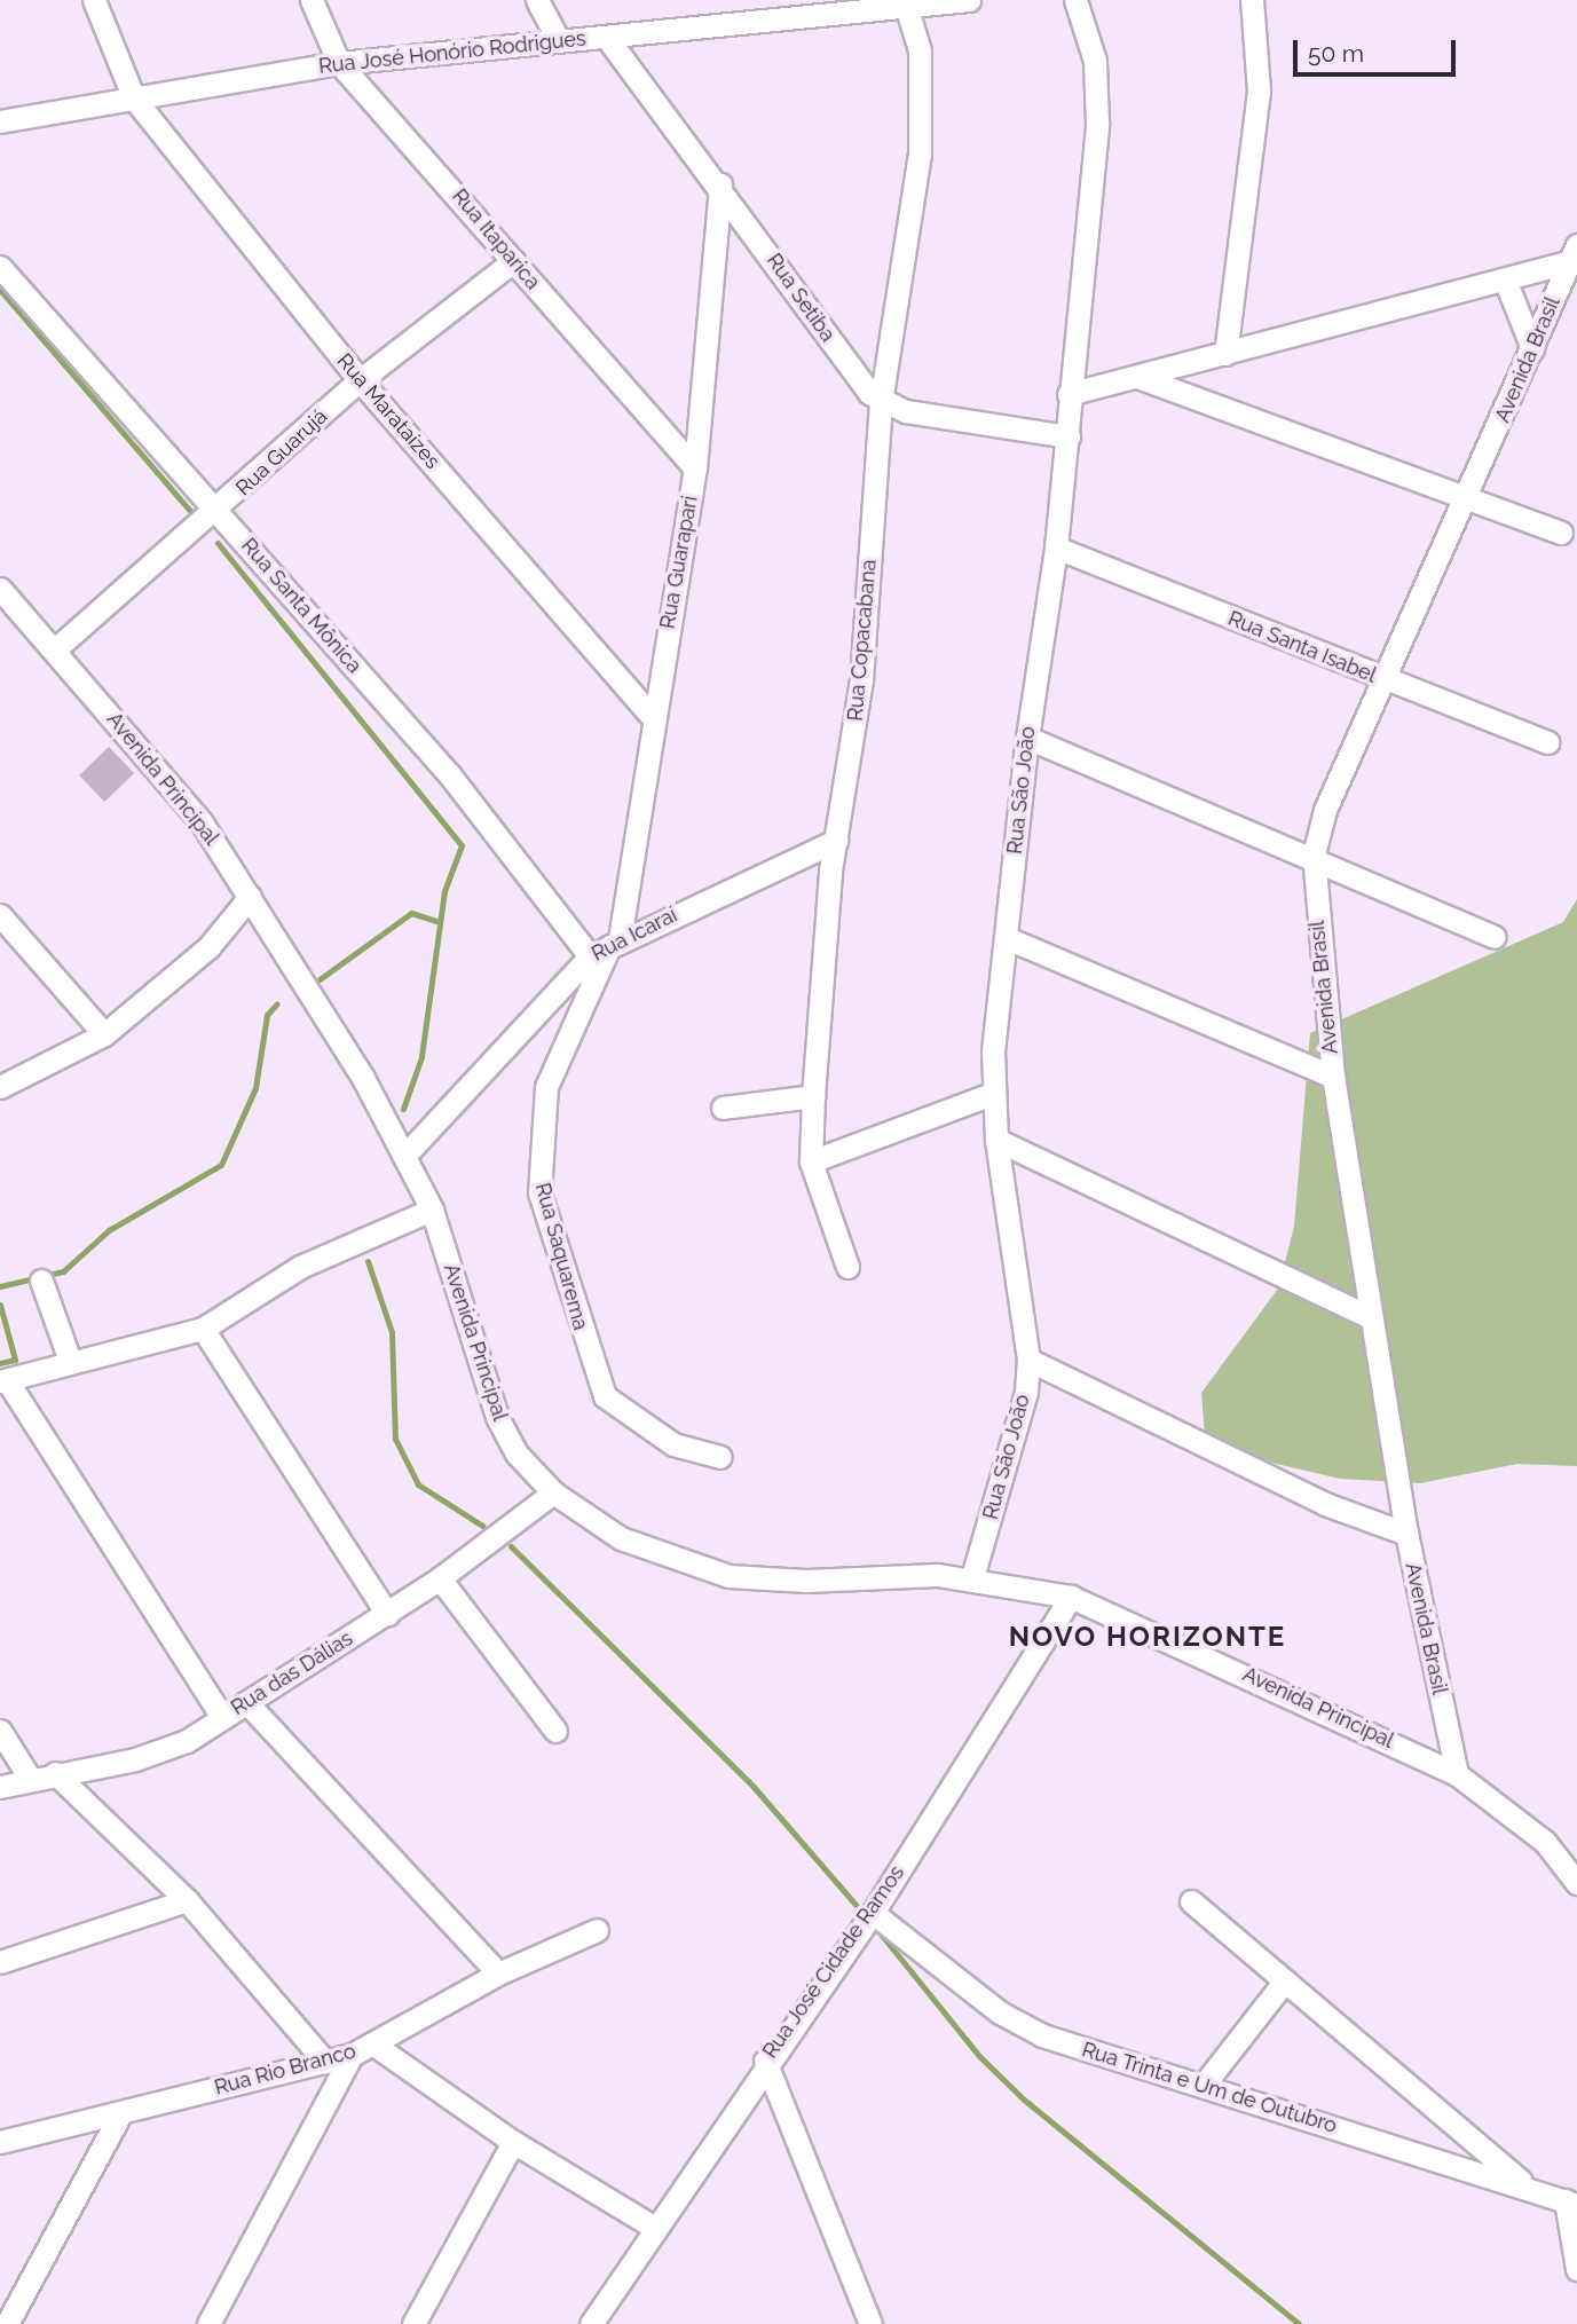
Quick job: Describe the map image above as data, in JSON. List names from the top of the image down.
{
  "streets": {
    "street": [
      "Rua José Honório Rodrigues",
      "Rua Itaparica",
      "Rua Setiba",
      "Avenida Brasil",
      "Rua Marataízes",
      "Rua Guarujá",
      "Rua Guarapari",
      "Rua Santa Mônica",
      "Rua Copacabana",
      "Rua Santa Isabel",
      "Avenida Principal",
      "Rua São João",
      "Rua Icaraí",
      "Rua Saquarema",
      "Rua das Dálias",
      "Rua José Cidade Ramos",
      "Rua Rio Branco",
      "Rua Trinta e Um de Outubro"
    ]
  },
  "crossings": [
    ["Rua José Honório Rodrigues", "Rua Itaparica"],
    ["Rua José Honório Rodrigues", "Rua Setiba"],
    ["Rua José Honório Rodrigues", "Rua Marataízes"],
    ["Rua José Honório Rodrigues", "Rua Copacabana"],
    ["Rua Itaparica", "Rua Guarujá"],
    ["Rua Itaparica", "Rua Guarapari"],
    ["Rua Setiba", "Rua Guarapari"],
    ["Rua Setiba", "Rua Copacabana"],
    ["Avenida Brasil", "Rua Santa Isabel"],
    ["Avenida Brasil", "Avenida Principal"],
    ["Rua Marataízes", "Rua Guarujá"],
    ["Rua Marataízes", "Rua Guarapari"],
    ["Rua Guarujá", "Rua Santa Mônica"],
    ["Rua Guarujá", "Avenida Principal"],
    ["Rua Guarapari", "Rua Santa Mônica"],
    ["Rua Guarapari", "Rua Icaraí"],
    ["Rua Guarapari", "Rua Saquarema"],
    ["Rua Santa Mônica", "Rua Icaraí"],
    ["Rua Santa Mônica", "Rua Saquarema"],
    ["Rua Copacabana", "Rua Icaraí"],
    ["Rua Santa Isabel", "Rua São João"],
    ["Avenida Principal", "Rua São João"],
    ["Avenida Principal", "Rua Icaraí"],
    ["Avenida Principal", "Rua das Dálias"],
    ["Avenida Principal", "Rua José Cidade Ramos"],
    ["Rua Icaraí", "Rua Saquarema"],
    ["Rua José Cidade Ramos", "Rua Trinta e Um de Outubro"]
  ],
  "districts": ["NOVO HORIZONTE"],
  "scale_bar": "50 m"
}
